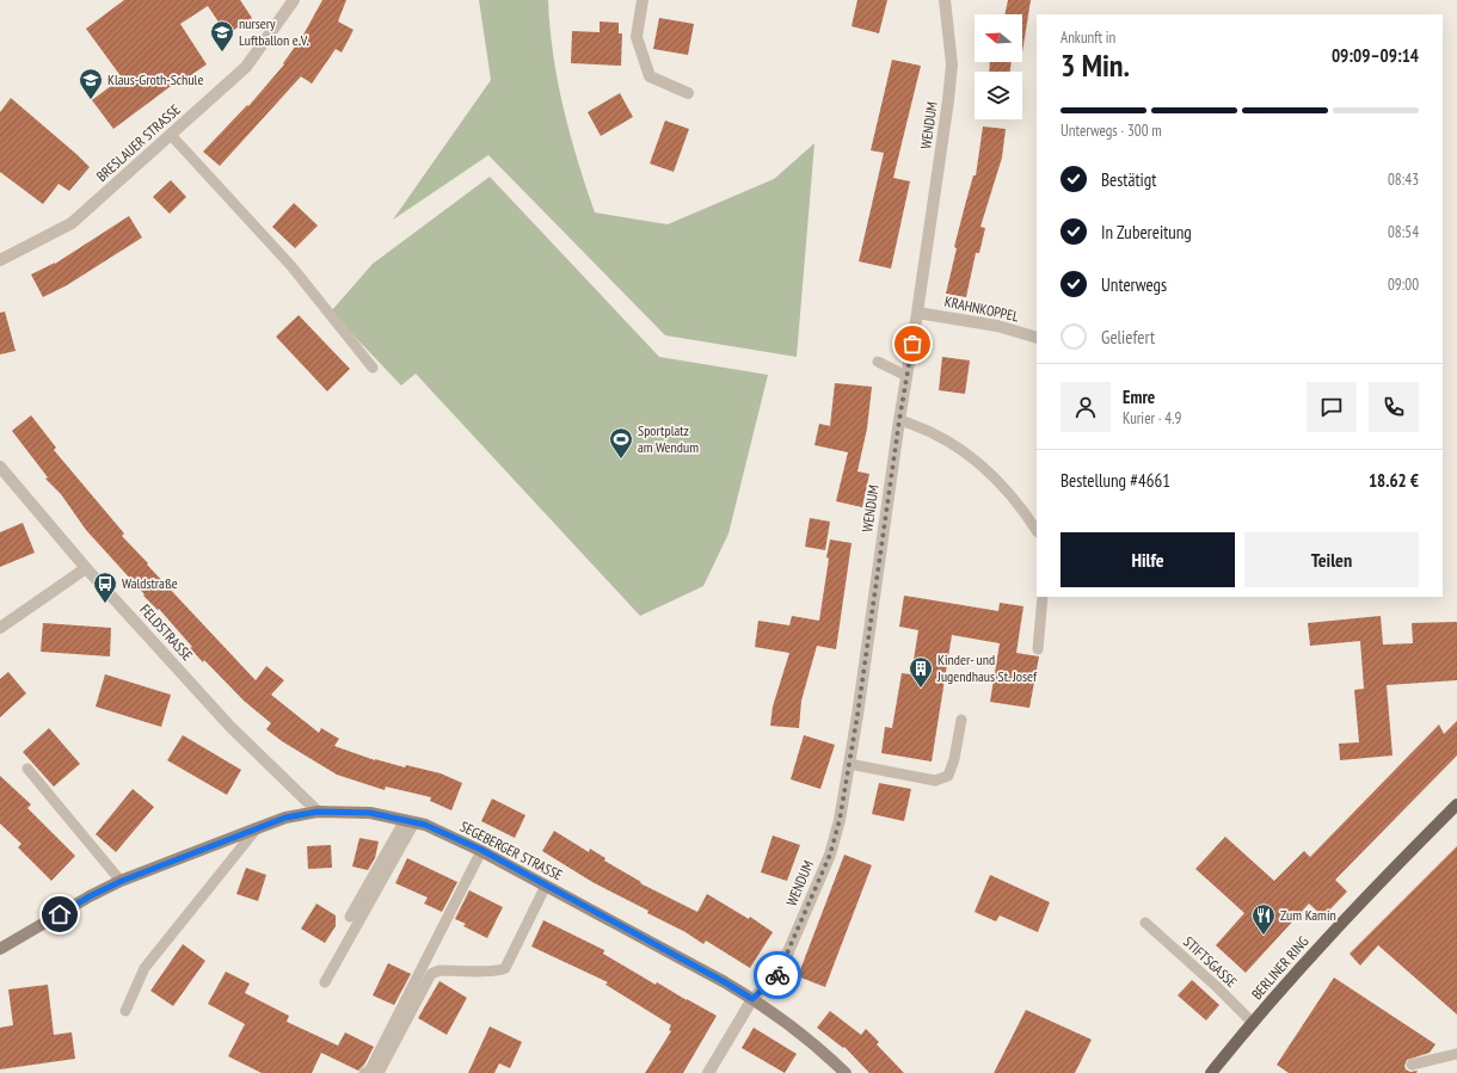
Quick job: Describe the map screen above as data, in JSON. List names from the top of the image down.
{
  "streets": {
    "main road": ["SEGEBERGER STRASSE", "BERLINER RING"],
    "street": [
      "WENDUM",
      "BRESLAUER STRASSE",
      "KRAHNKOPPEL",
      "FELDSTRASSE"
    ],
    "lane": ["STIFTSGASSE"]
  },
  "crossings": [
    ["WENDUM", "KRAHNKOPPEL"],
    ["WENDUM", "SEGEBERGER STRASSE"],
    ["FELDSTRASSE", "SEGEBERGER STRASSE"],
    ["STIFTSGASSE", "BERLINER RING"]
  ],
  "places": {
    "school or university": ["nursery Luftballon e.V.", "Klaus-Groth-Schule"],
    "sports": ["Sportplatz am Wendum"],
    "bus stop": ["Waldstraße"],
    "building": ["Kinder- und Jugendhaus St. Josef"],
    "restaurant": ["Zum Kamin"]
  },
  "north": "left",
  "page": {
    "heading": ["3 Min.", "Ankunft in", "09:09–09:14"],
    "panel": [
      "Emre",
      "Kurier · 4.9",
      "Bestellung #4661",
      "18.62 €"
    ],
    "bar": "Unterwegs · 300 m",
    "list": [
      ["Bestätigt", "08:43"],
      ["In Zubereitung", "08:54"],
      ["Unterwegs", "09:00"],
      "Geliefert"
    ],
    "buttons": ["Hilfe", "Teilen"]
  }
}
